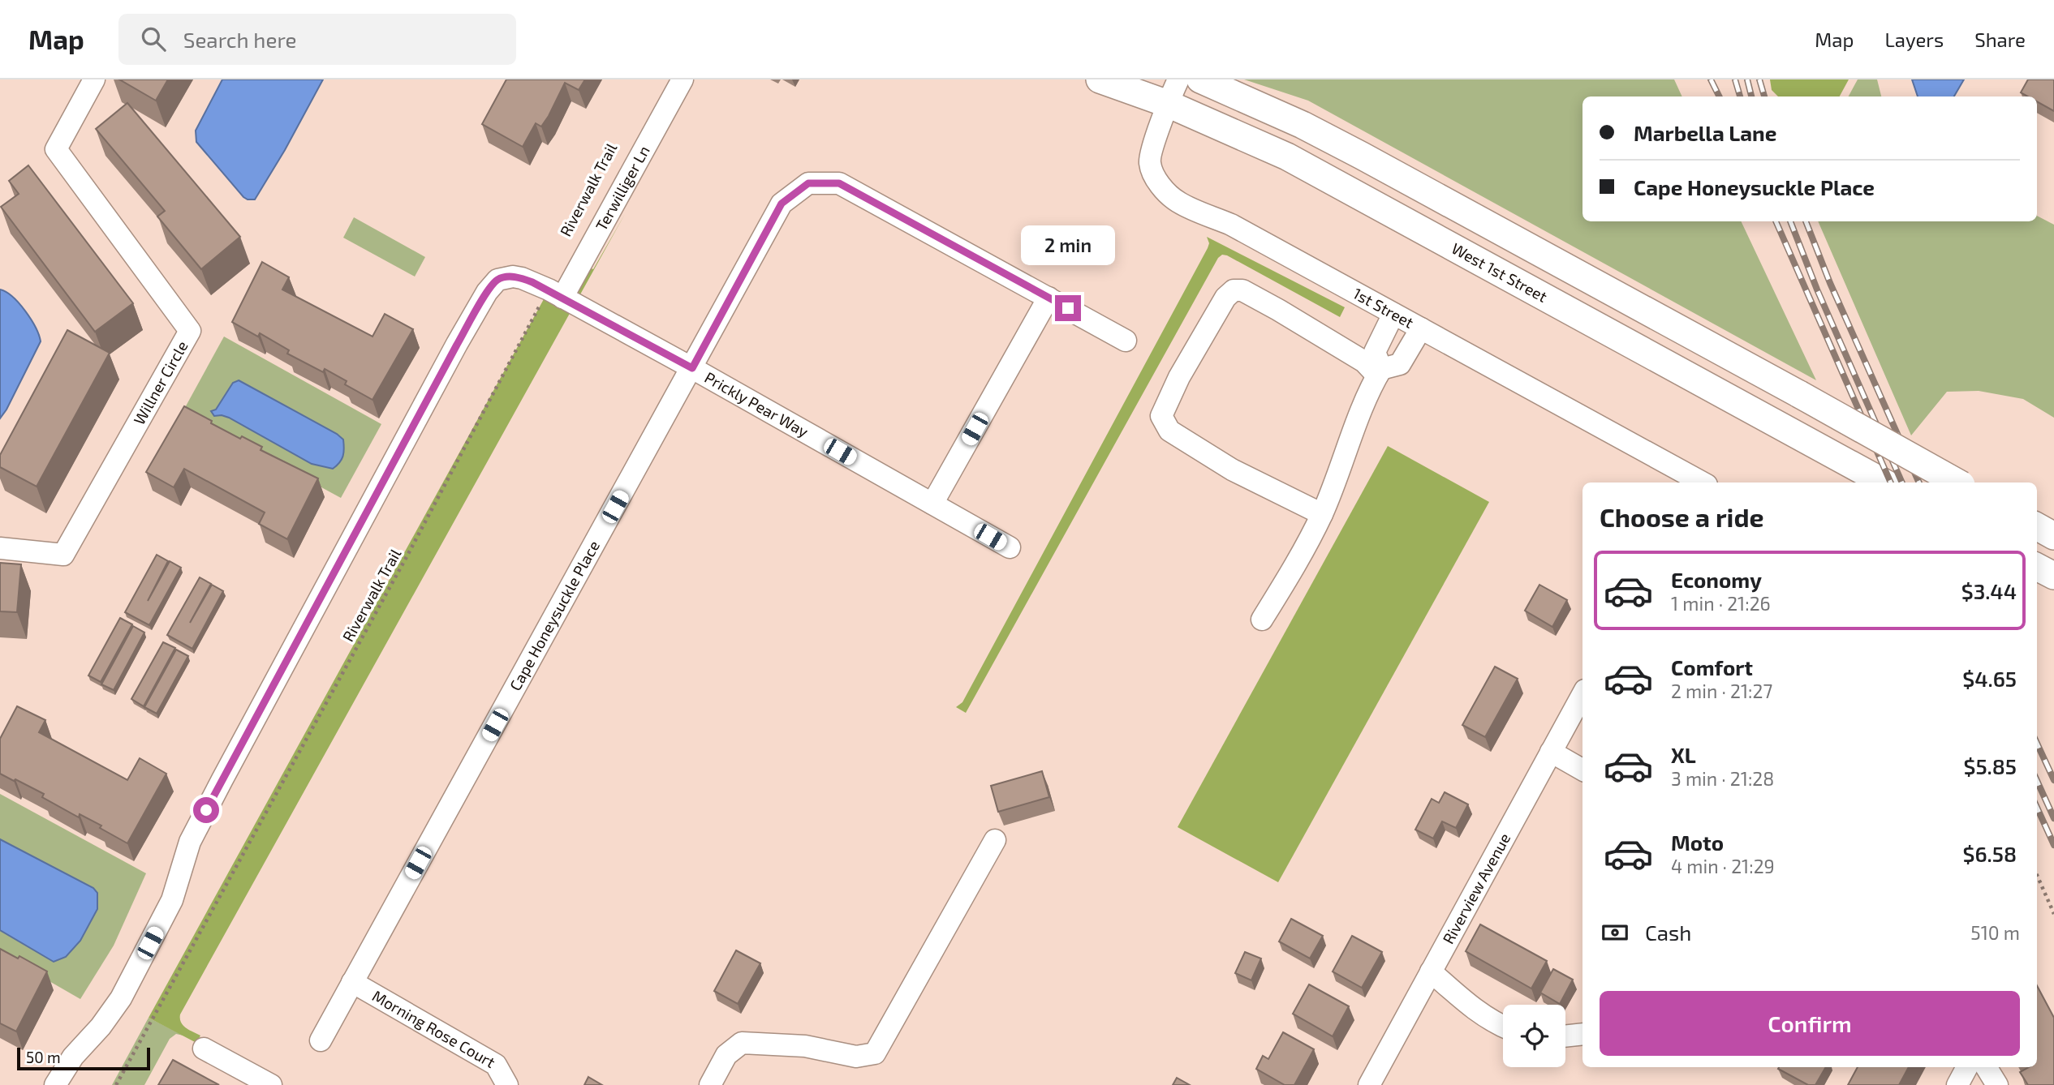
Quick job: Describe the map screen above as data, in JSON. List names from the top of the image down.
{
  "streets": {
    "main road": ["West 1st Street"],
    "street": [
      "Terwilliger Ln",
      "1st Street",
      "Willner Circle",
      "Prickly Pear Way",
      "Cape Honeysuckle Place",
      "Riverview Avenue",
      "Morning Rose Court"
    ],
    "path": ["Riverwalk Trail"]
  },
  "crossings": [
    ["Terwilliger Ln", "Riverwalk Trail"],
    ["Terwilliger Ln", "Prickly Pear Way"],
    ["Riverwalk Trail", "Prickly Pear Way"],
    ["West 1st Street", "1st Street"],
    ["Prickly Pear Way", "Cape Honeysuckle Place"],
    ["Cape Honeysuckle Place", "Morning Rose Court"]
  ],
  "scale_bar": "50 m",
  "page": {
    "header": "Map",
    "search": "Search here",
    "nav": ["Map", "Layers", "Share"],
    "banner": ["Marbella Lane", "Cape Honeysuckle Place"],
    "bubble": "2 min",
    "heading": "Choose a ride",
    "list": [
      {
        "name": "Economy",
        "note": "1 min · 21:26",
        "value": "$3.44"
      },
      {
        "name": "Comfort",
        "note": "2 min · 21:27",
        "value": "$4.65"
      },
      {
        "name": "XL",
        "note": "3 min · 21:28",
        "value": "$5.85"
      },
      {
        "name": "Moto",
        "note": "4 min · 21:29",
        "value": "$6.58"
      }
    ],
    "pay": ["Cash", "510 m"],
    "buttons": "Confirm",
    "scale": "50 m"
  }
}
